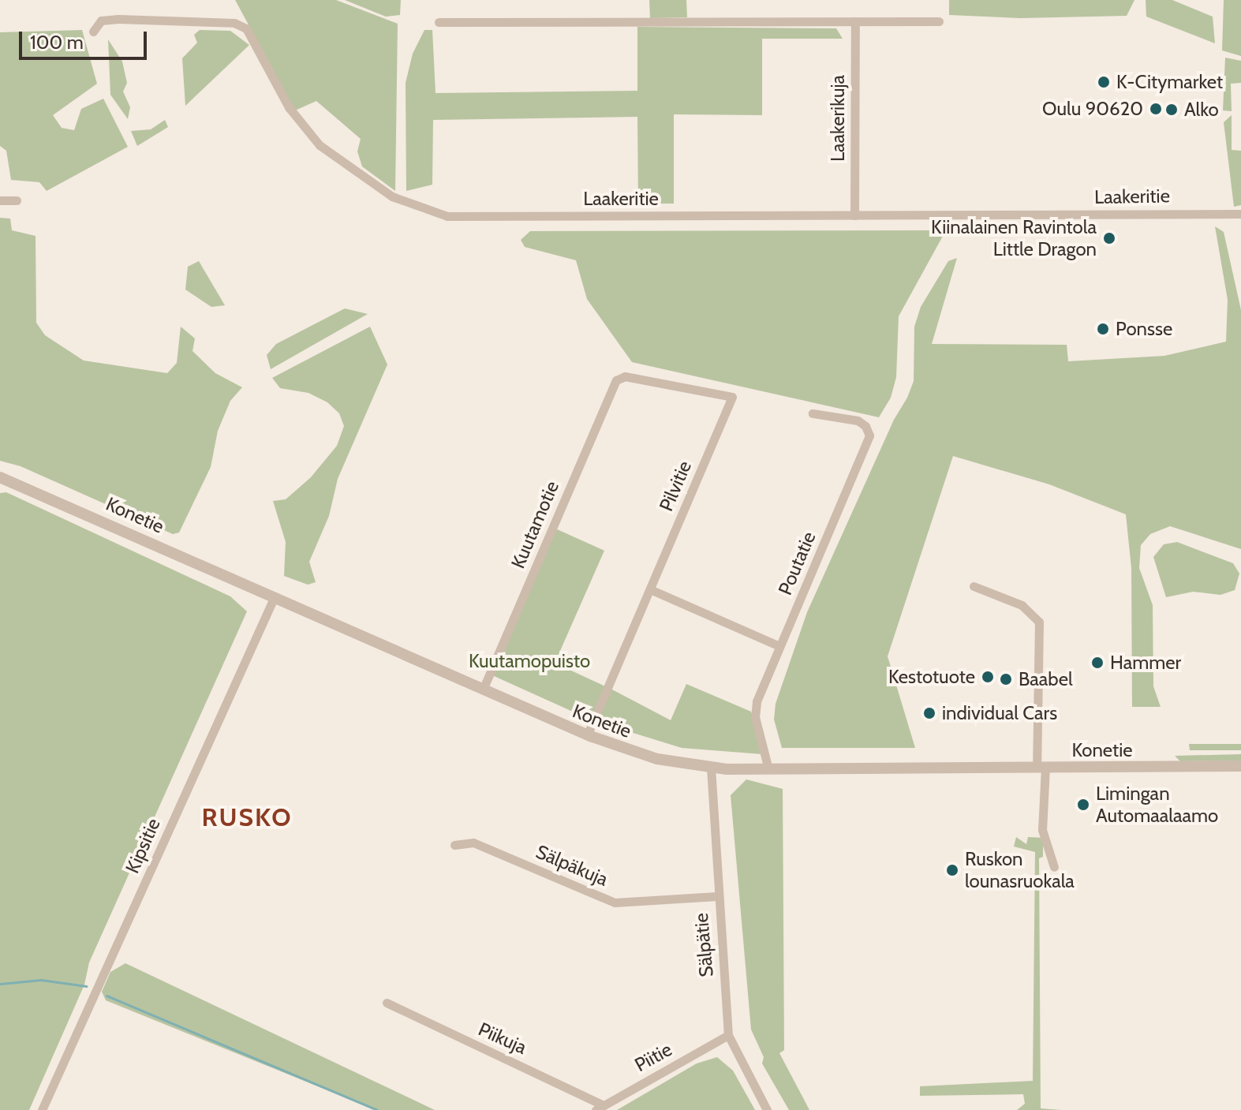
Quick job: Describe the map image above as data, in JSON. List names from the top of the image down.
{
  "streets": {
    "street": [
      "Laakerikuja",
      "Laakeritie",
      "Pilvitie",
      "Konetie",
      "Kuutamotie",
      "Poutatie",
      "Kipsitie",
      "Sälpäkuja",
      "Sälpätie",
      "Piikuja",
      "Piitie"
    ]
  },
  "crossings": [
    ["Laakerikuja", "Laakeritie"],
    ["Pilvitie", "Konetie"],
    ["Pilvitie", "Kuutamotie"],
    ["Konetie", "Kuutamotie"],
    ["Konetie", "Poutatie"],
    ["Konetie", "Kipsitie"],
    ["Konetie", "Sälpätie"],
    ["Sälpäkuja", "Sälpätie"],
    ["Sälpätie", "Piitie"],
    ["Piikuja", "Piitie"]
  ],
  "districts": ["RUSKO"],
  "parks": ["Kuutamopuisto"],
  "places": [
    "K-Citymarket",
    "Oulu 90620",
    "Alko",
    "Kiinalainen Ravintola Little Dragon",
    "Ponsse",
    "Hammer",
    "Kestotuote",
    "Baabel",
    "individual Cars",
    "Limingan Automaalaamo",
    "Ruskon lounasruokala"
  ],
  "scale_bar": "100 m"
}
